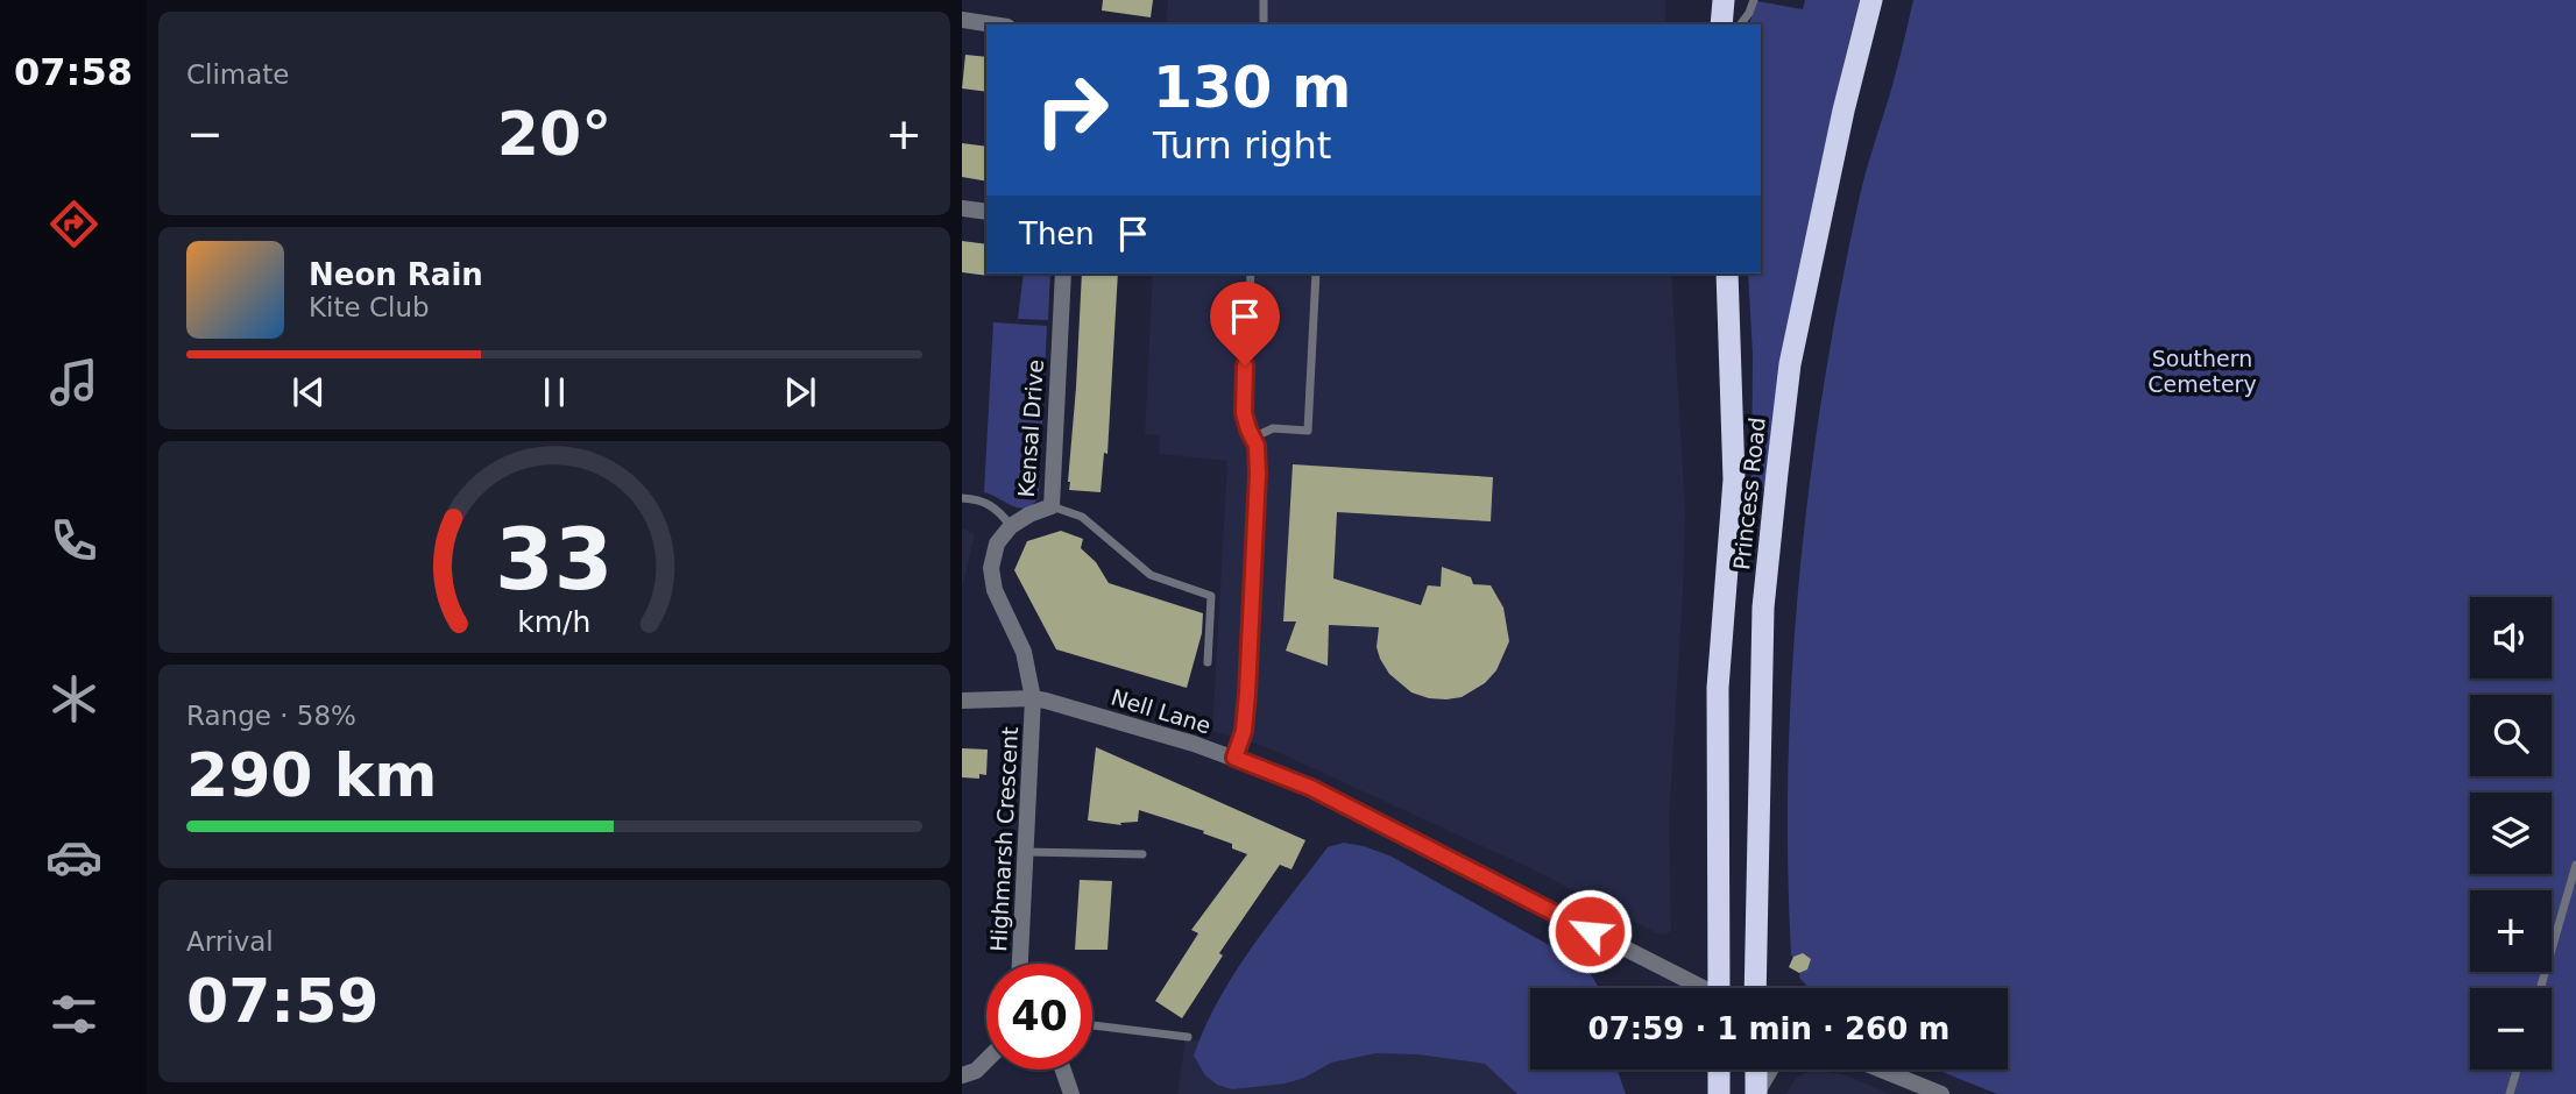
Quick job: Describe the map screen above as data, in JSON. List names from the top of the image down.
{
  "streets": {
    "highway": ["Princess Road"],
    "street": ["Kensal Drive", "Nell Lane", "Highmarsh Crescent"]
  },
  "crossings": [
    ["Kensal Drive", "Nell Lane"],
    ["Kensal Drive", "Highmarsh Crescent"],
    ["Nell Lane", "Highmarsh Crescent"]
  ],
  "parks": ["Southern Cemetery"],
  "page": {
    "tabs": "07:58",
    "tile": [
      "Climate",
      ["Range · 58%", "290 km"],
      ["Arrival", "07:59"]
    ],
    "turn": ["130 m", "Turn right"],
    "heat": ["−", "20°", "+"],
    "then": "Then",
    "song": ["Neon Rain", "Kite Club"],
    "map_buttons": ["+", "−"],
    "limit": "40",
    "trip": "07:59 · 1 min · 260 m",
    "gauge": ["33", "km/h"]
  }
}
